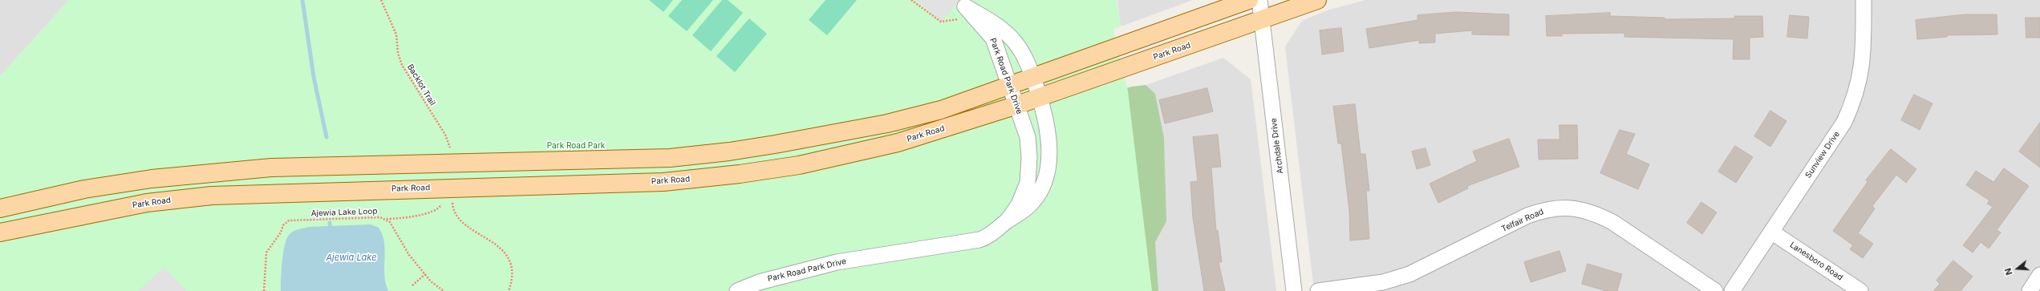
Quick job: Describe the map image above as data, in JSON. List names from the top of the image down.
{
  "streets": {
    "main road": ["Park Road"],
    "street": [
      "Park Road Park Drive",
      "Archdale Drive",
      "Sunview Drive",
      "Telfair Road",
      "Lanesboro Road"
    ],
    "path": ["Backlot Trail", "Ajewia Lake Loop"]
  },
  "crossings": [
    ["Park Road", "Park Road Park Drive"],
    ["Park Road", "Archdale Drive"],
    ["Sunview Drive", "Lanesboro Road"]
  ],
  "water": ["Ajewia Lake"],
  "parks": ["Park Road Park"],
  "north": "left"
}
